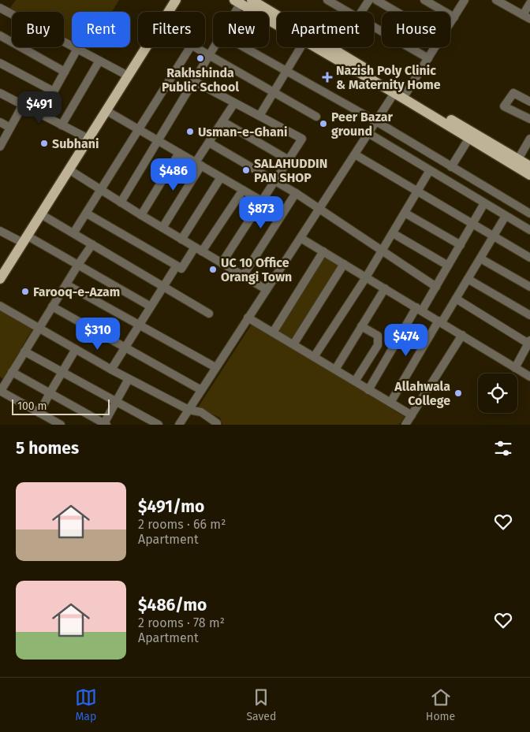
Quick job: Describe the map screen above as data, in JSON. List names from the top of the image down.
{
  "places": {
    "other": [
      "Rakhshinda Public School",
      "Peer Bazar ground",
      "Usman-e-Ghani",
      "Subhani",
      "SALAHUDDIN PAN SHOP",
      "UC 10 Office Orangi Town",
      "Farooq-e-Azam",
      "Allahwala College"
    ],
    "health": ["Nazish Poly Clinic & Maternity Home"]
  },
  "scale_bar": "100 m",
  "page": {
    "chip": [
      "Buy",
      "Rent",
      "Filters",
      "New",
      "Apartment",
      "House"
    ],
    "price": [
      "$491",
      "$486",
      "$873",
      "$310",
      "$474"
    ],
    "scale": "100 m",
    "heading": "5 homes",
    "list": [
      {
        "name": "$491/mo",
        "note": "2 rooms · 66 m² · Apartment"
      },
      {
        "name": "$486/mo",
        "note": "2 rooms · 78 m² · Apartment"
      }
    ],
    "tabs": ["Map", "Saved", "Home"]
  }
}
